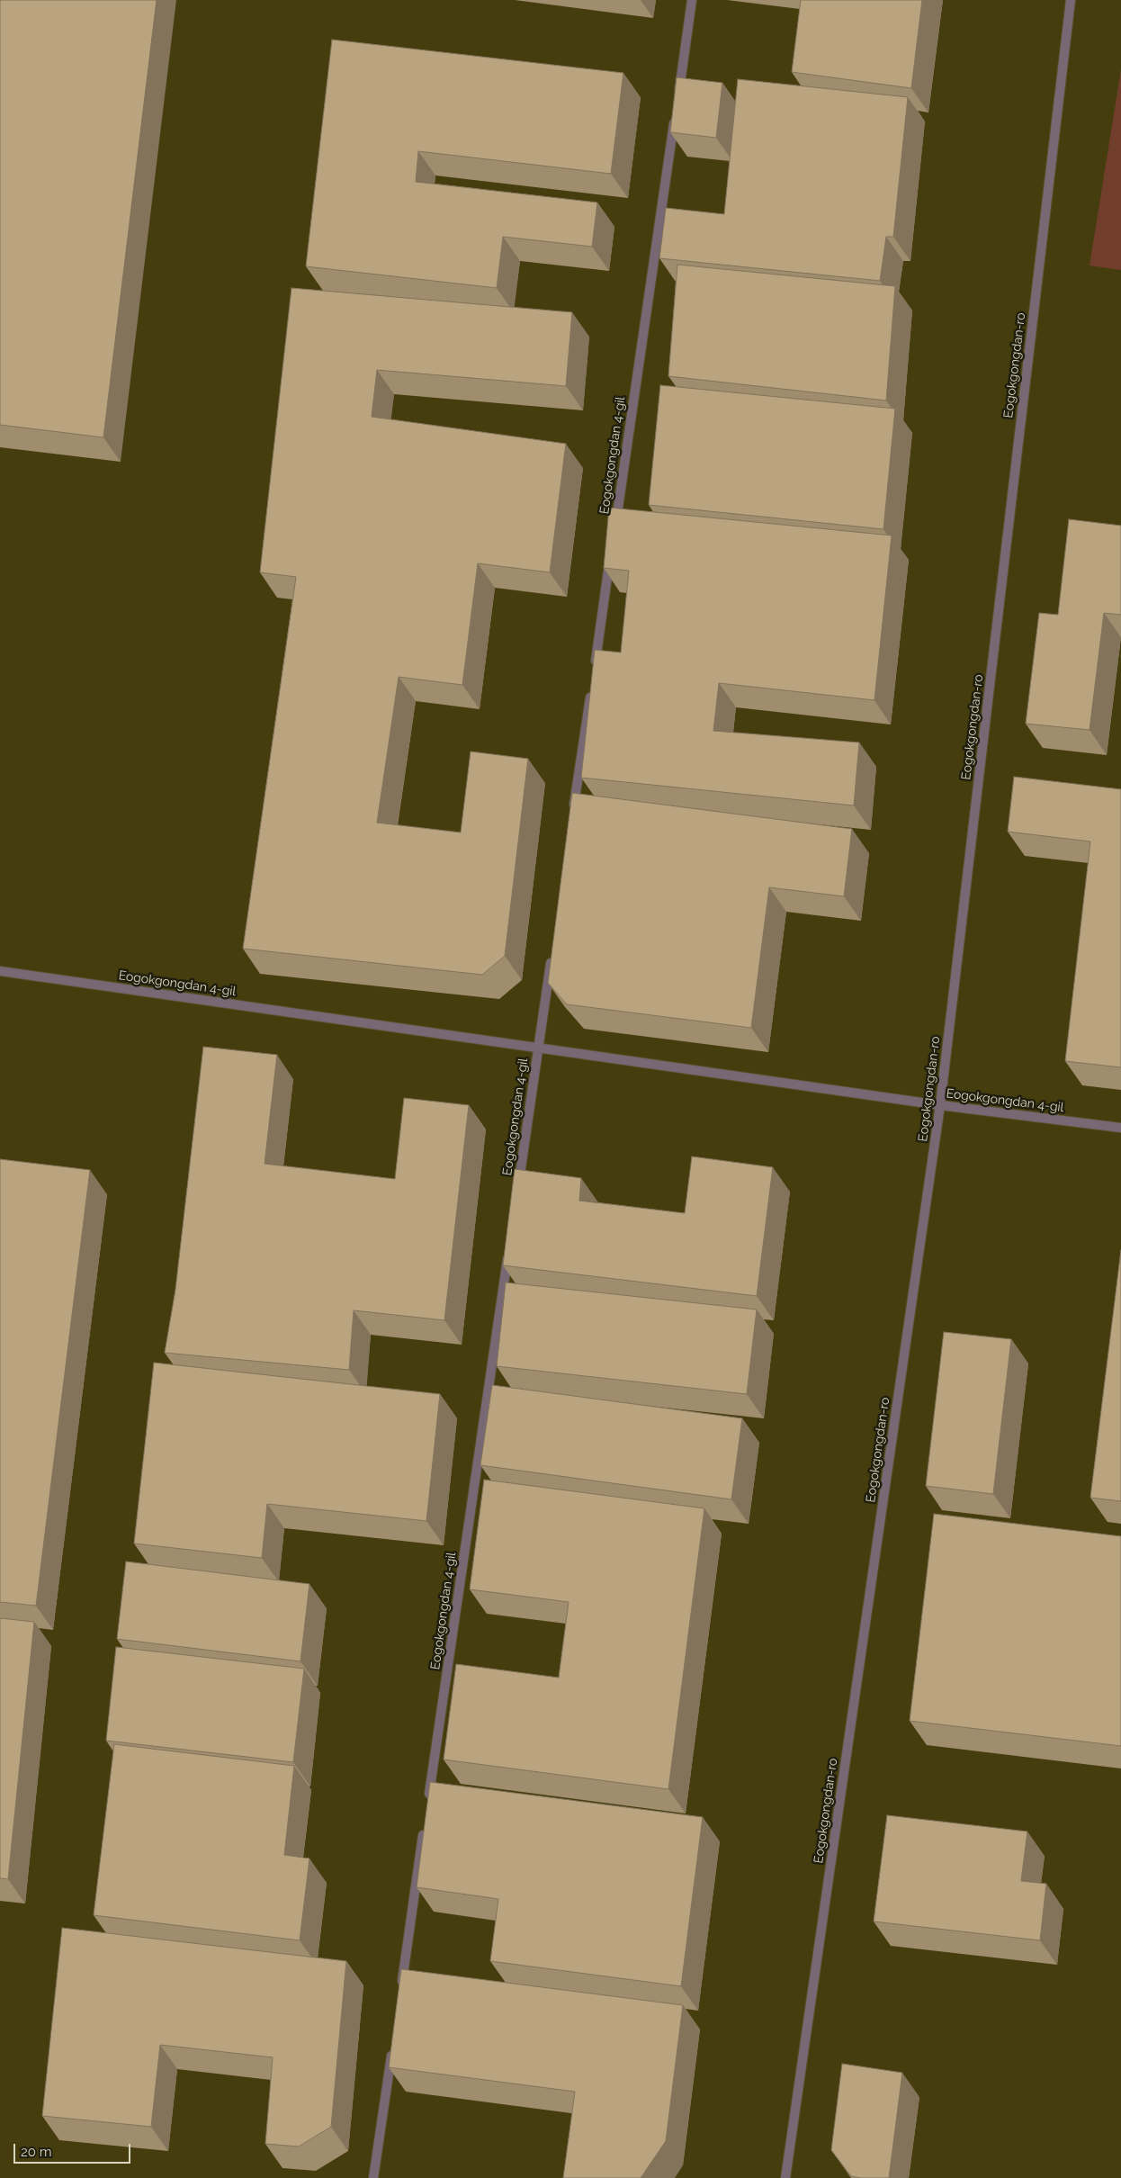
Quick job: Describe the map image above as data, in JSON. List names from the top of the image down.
{
  "streets": {
    "street": ["Eogokgongdan-ro", "Eogokgongdan 4-gil"]
  },
  "crossings": [
    ["Eogokgongdan-ro", "Eogokgongdan 4-gil"]
  ],
  "scale_bar": "20 m"
}
